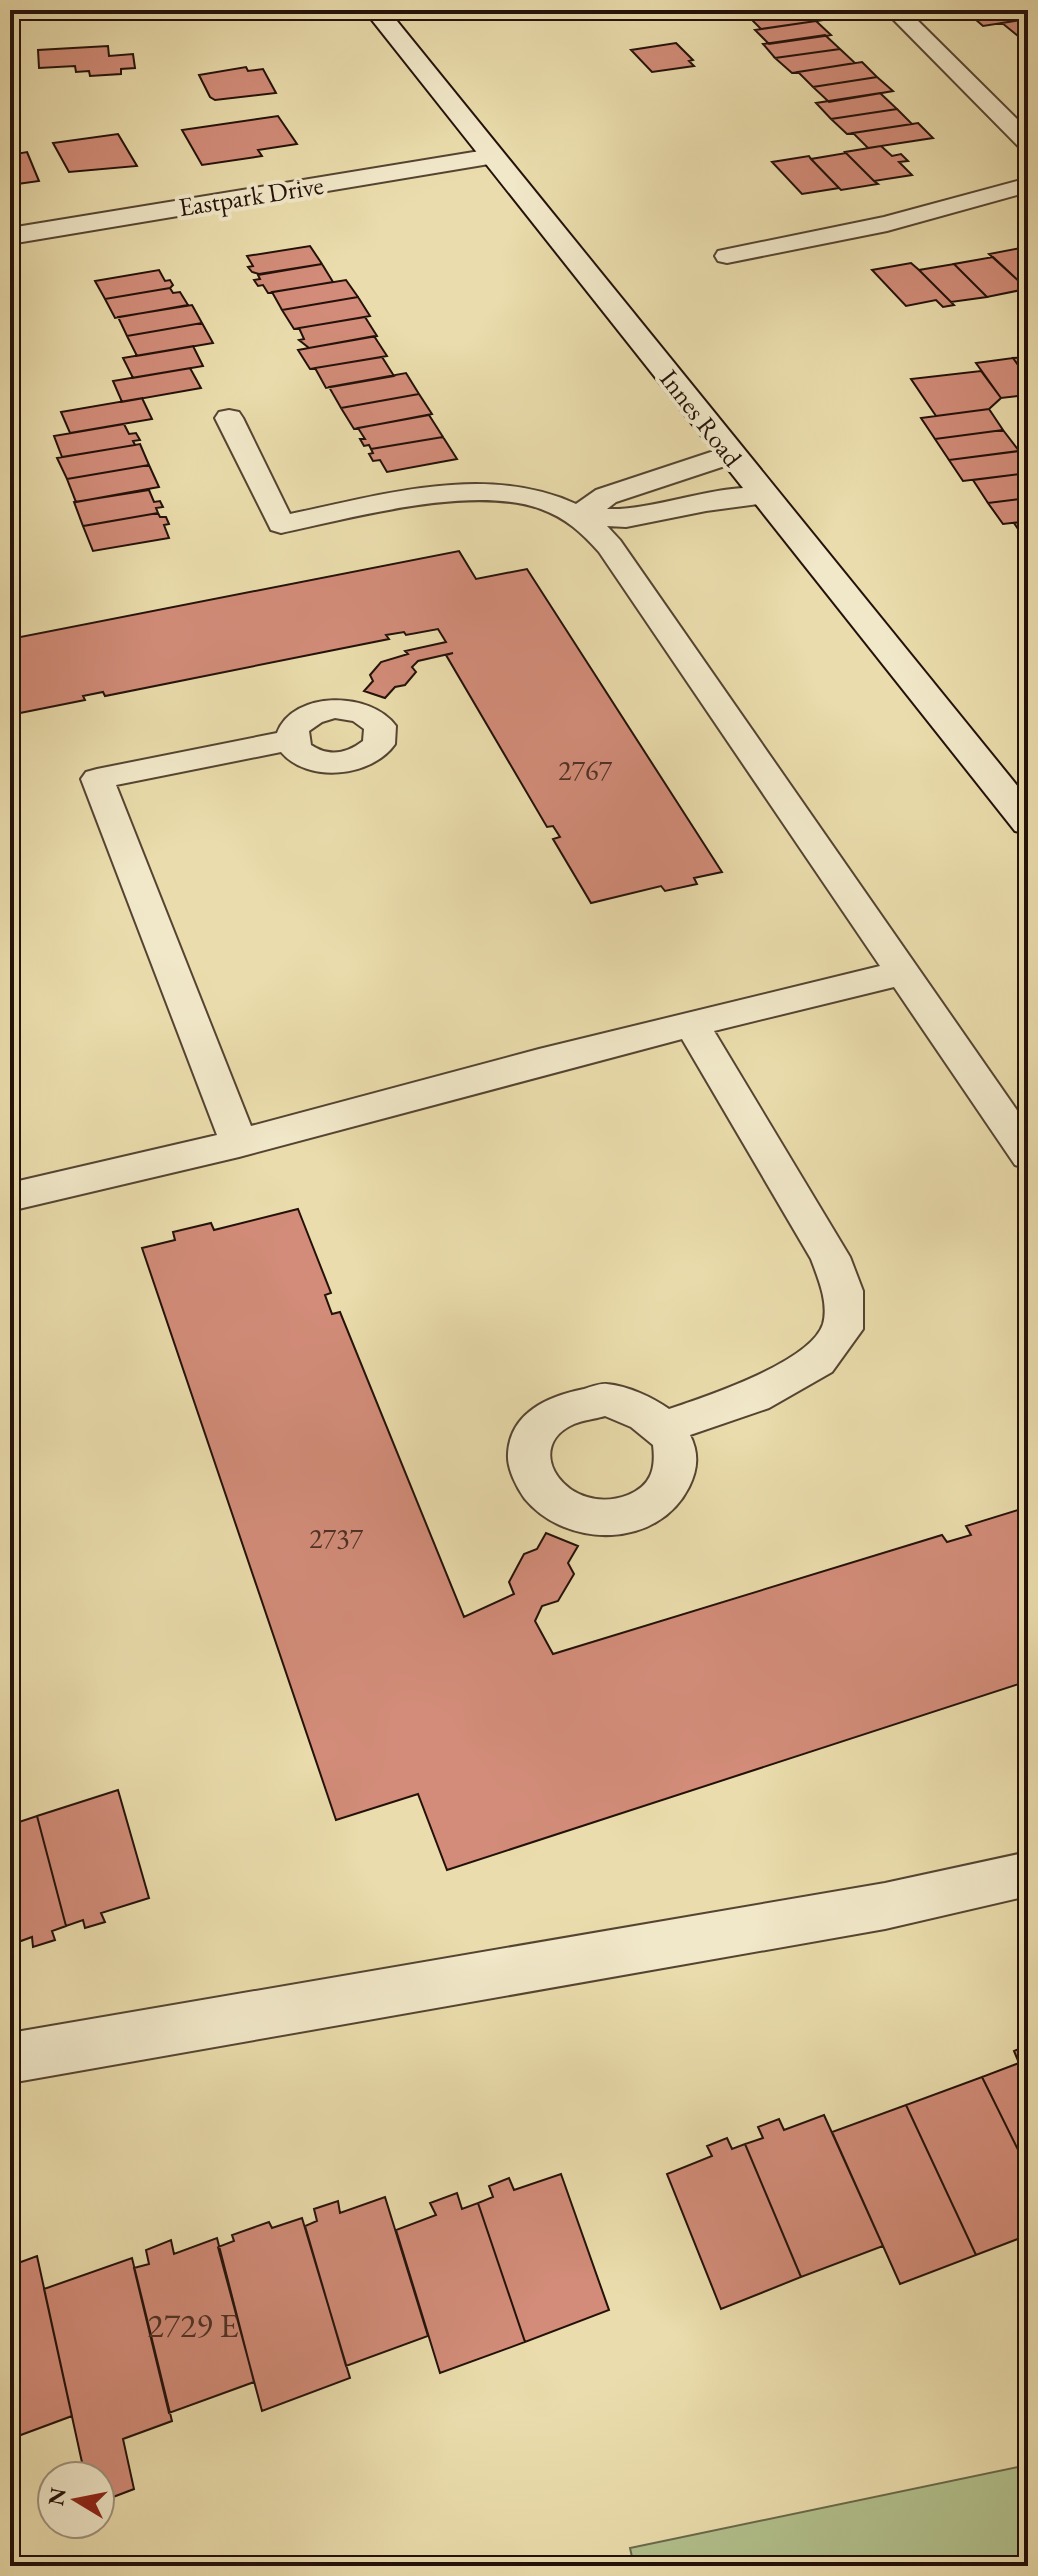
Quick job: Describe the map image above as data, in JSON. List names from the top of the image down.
{
  "streets": {
    "street": ["Eastpark Drive", "Innes Road"]
  },
  "crossings": [
    ["Eastpark Drive", "Innes Road"]
  ],
  "house_numbers": ["2767", "2737", "2729 E"],
  "north": "left"
}
